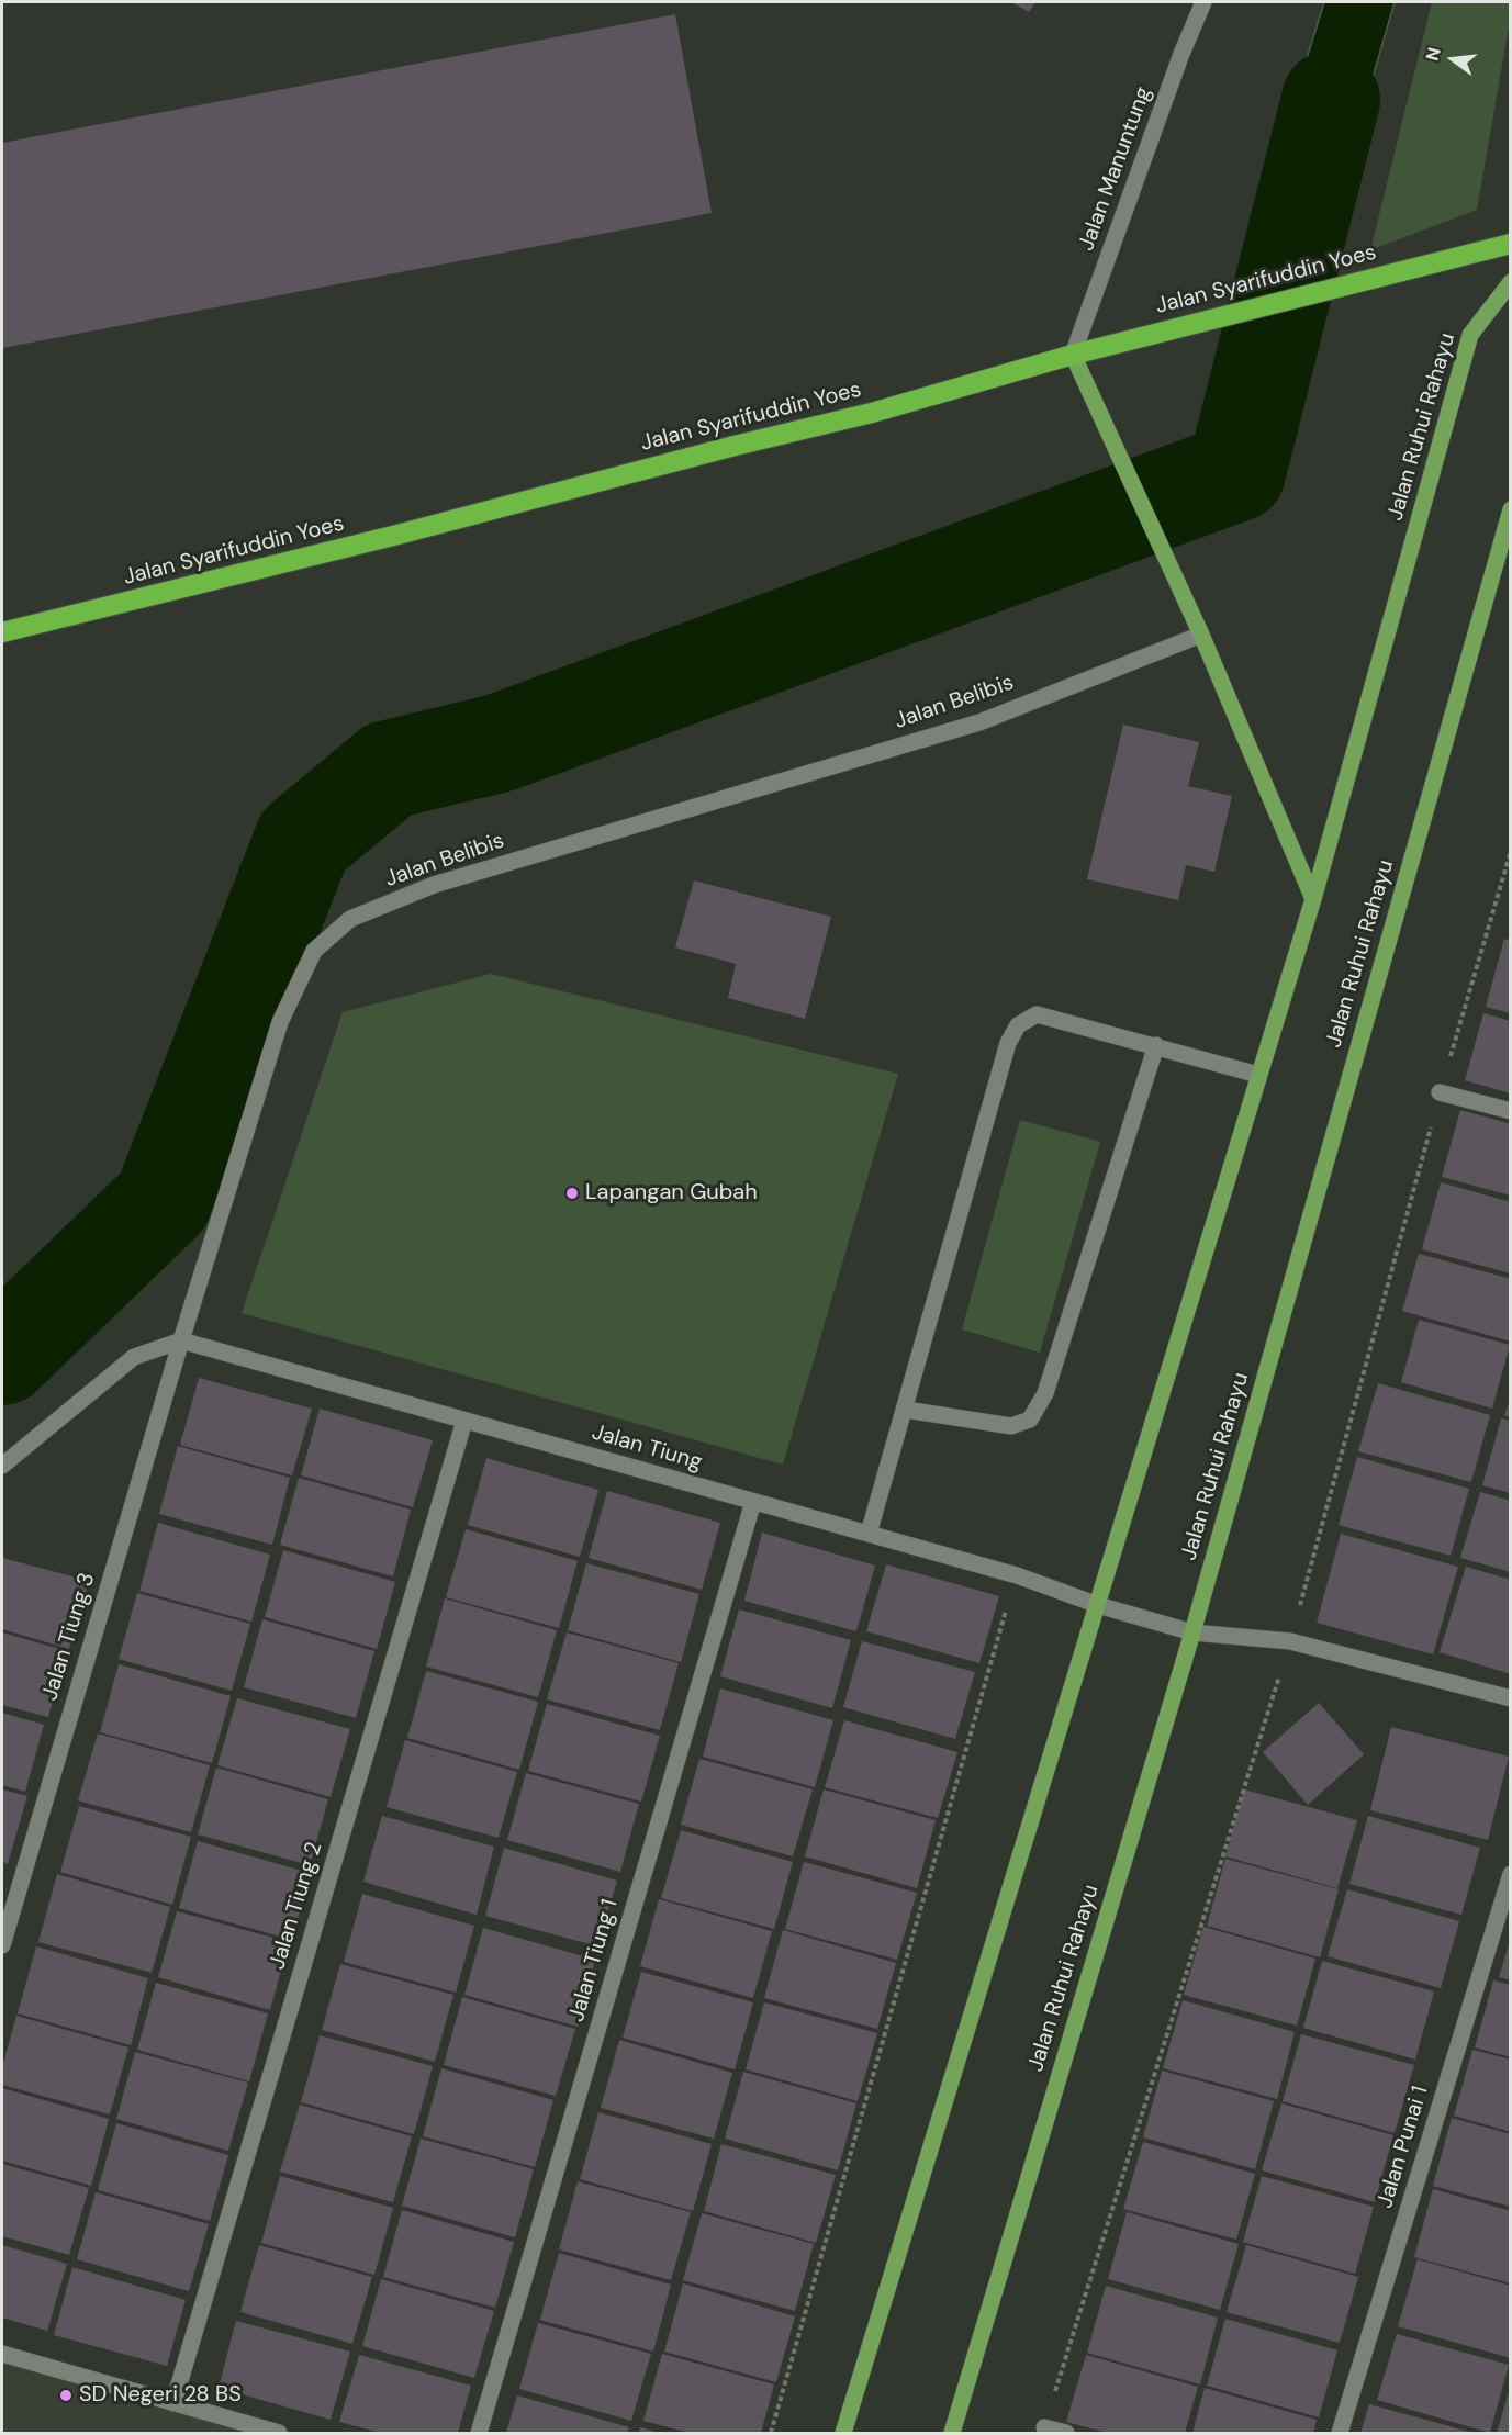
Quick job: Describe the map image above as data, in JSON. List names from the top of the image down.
{
  "streets": {
    "highway": ["Jalan Syarifuddin Yoes"],
    "main road": ["Jalan Ruhui Rahayu"],
    "street": [
      "Jalan Manuntung",
      "Jalan Belibis",
      "Jalan Tiung",
      "Jalan Tiung 3",
      "Jalan Tiung 2",
      "Jalan Tiung 1",
      "Jalan Punai 1"
    ]
  },
  "crossings": [
    ["Jalan Manuntung", "Jalan Syarifuddin Yoes"],
    ["Jalan Ruhui Rahayu", "Jalan Tiung"],
    ["Jalan Belibis", "Jalan Tiung"],
    ["Jalan Belibis", "Jalan Tiung 3"],
    ["Jalan Tiung", "Jalan Tiung 3"],
    ["Jalan Tiung", "Jalan Tiung 2"],
    ["Jalan Tiung", "Jalan Tiung 1"]
  ],
  "places": ["Lapangan Gubah", "SD Negeri 28 BS"],
  "north": "left"
}
